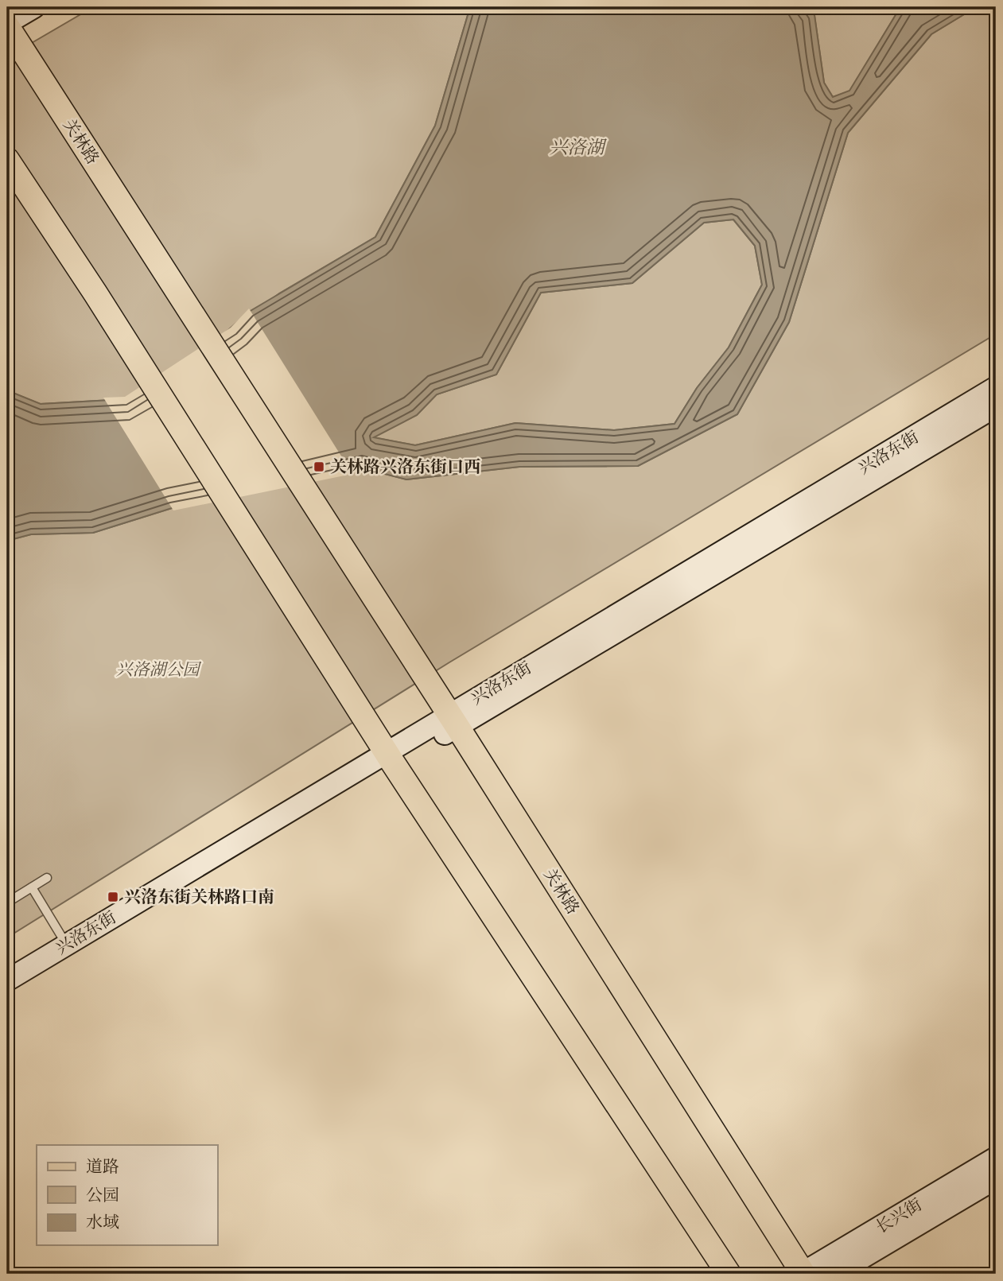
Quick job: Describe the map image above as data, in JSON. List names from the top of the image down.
{
  "streets": {
    "main road": ["关林路"],
    "street": ["兴洛东街", "长兴街"]
  },
  "crossings": [
    ["关林路", "兴洛东街"],
    ["关林路", "长兴街"]
  ],
  "water": ["兴洛湖"],
  "parks": ["兴洛湖公园"],
  "places": {
    "transit": ["关林路兴洛东街口西", "兴洛东街关林路口南"]
  },
  "legend": ["道路", "公园", "水域"]
}
